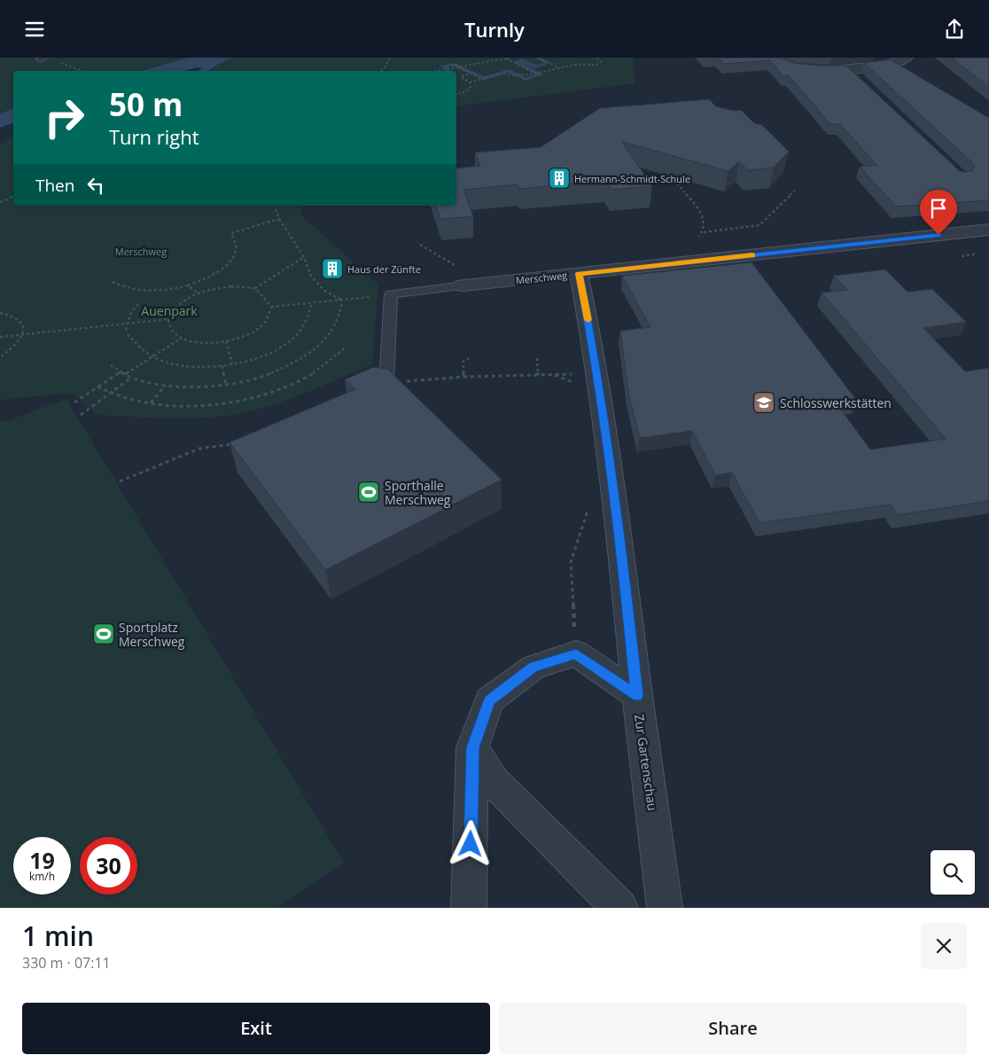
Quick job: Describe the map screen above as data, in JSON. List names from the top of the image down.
{
  "streets": {
    "street": ["Merschweg", "Zur Gartenschau"]
  },
  "crossings": [
    ["Merschweg", "Zur Gartenschau"]
  ],
  "parks": ["Merschweg", "Auenpark"],
  "places": {
    "building": ["Hermann-Schmidt-Schule", "Haus der Zünfte"],
    "school or university": ["Schlosswerkstätten"],
    "sports": ["Sporthalle Merschweg", "Sportplatz Merschweg"]
  },
  "page": {
    "header": "Turnly",
    "turn": ["50 m", "Turn right"],
    "then": "Then",
    "speed": "19 km/h",
    "limit": "30",
    "heading": ["1 min", "330 m · 07:11"],
    "buttons": ["Exit", "Share"]
  }
}
